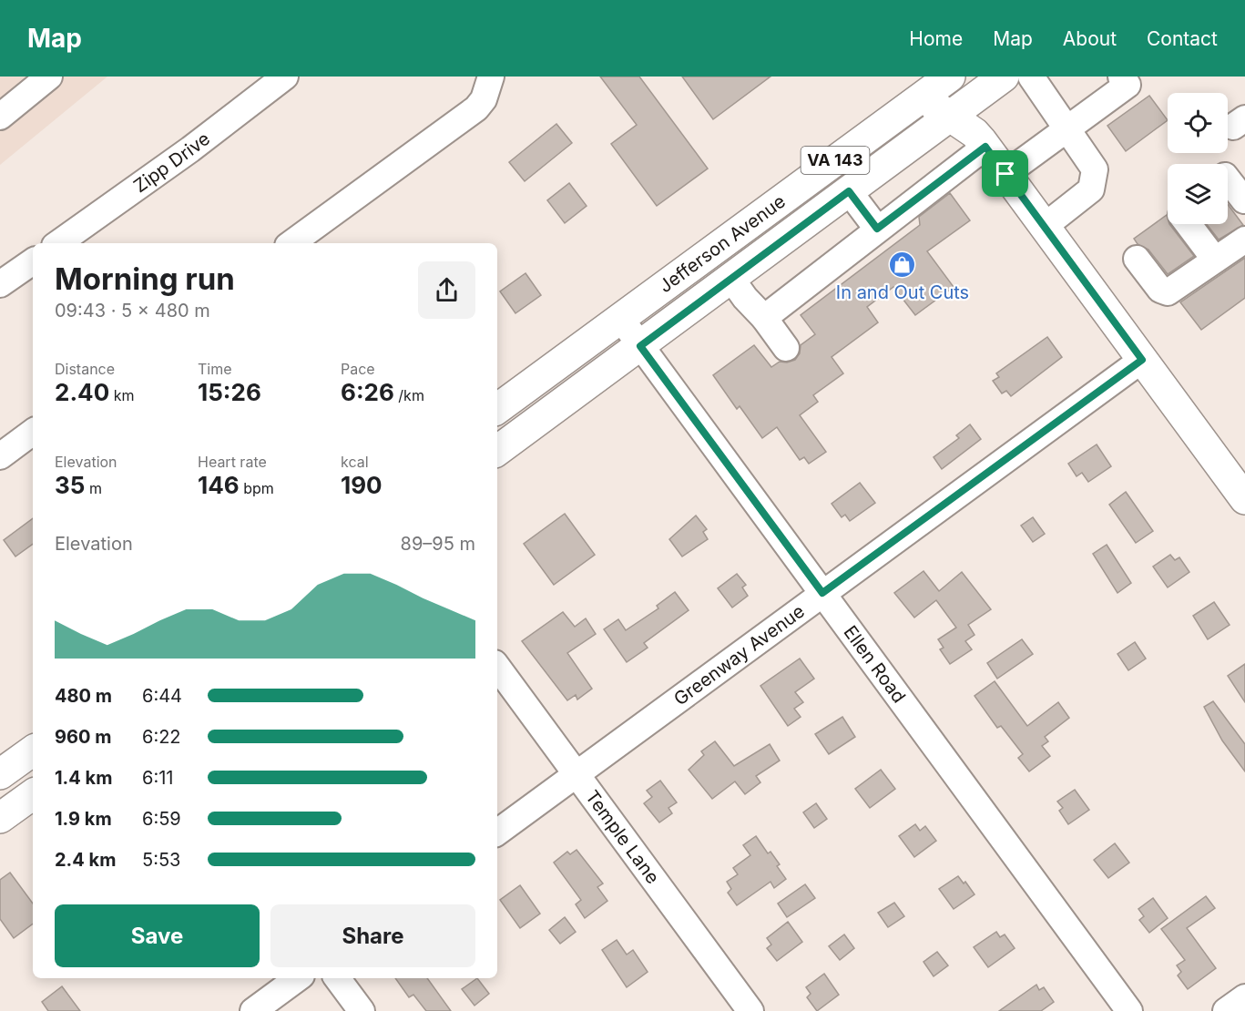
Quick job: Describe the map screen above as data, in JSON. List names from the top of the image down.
{
  "streets": {
    "main road": ["VA 143", "Jefferson Avenue"],
    "street": [
      "Zipp Drive",
      "Greenway Avenue",
      "Ellen Road",
      "Temple Lane"
    ]
  },
  "crossings": [
    ["Jefferson Avenue", "Ellen Road"],
    ["Greenway Avenue", "Ellen Road"],
    ["Greenway Avenue", "Temple Lane"]
  ],
  "places": {
    "shop": ["In and Out Cuts"]
  },
  "page": {
    "header": "Map",
    "nav": [
      "Home",
      "Map",
      "About",
      "Contact"
    ],
    "heading": ["Morning run", "09:43 · 5 × 480 m"],
    "stats": [
      ["Distance", "2.40 km"],
      ["Time", "15:26"],
      ["Pace", "6:26 /km"],
      ["Elevation", "35 m"],
      ["Heart rate", "146 bpm"],
      ["kcal", "190"]
    ],
    "chart": ["Elevation", "89–95 m"],
    "list": [
      {
        "name": "480 m",
        "note": "6:44"
      },
      {
        "name": "960 m",
        "note": "6:22"
      },
      {
        "name": "1.4 km",
        "note": "6:11"
      },
      {
        "name": "1.9 km",
        "note": "6:59"
      },
      {
        "name": "2.4 km",
        "note": "5:53"
      }
    ],
    "buttons": ["Save", "Share"]
  }
}
